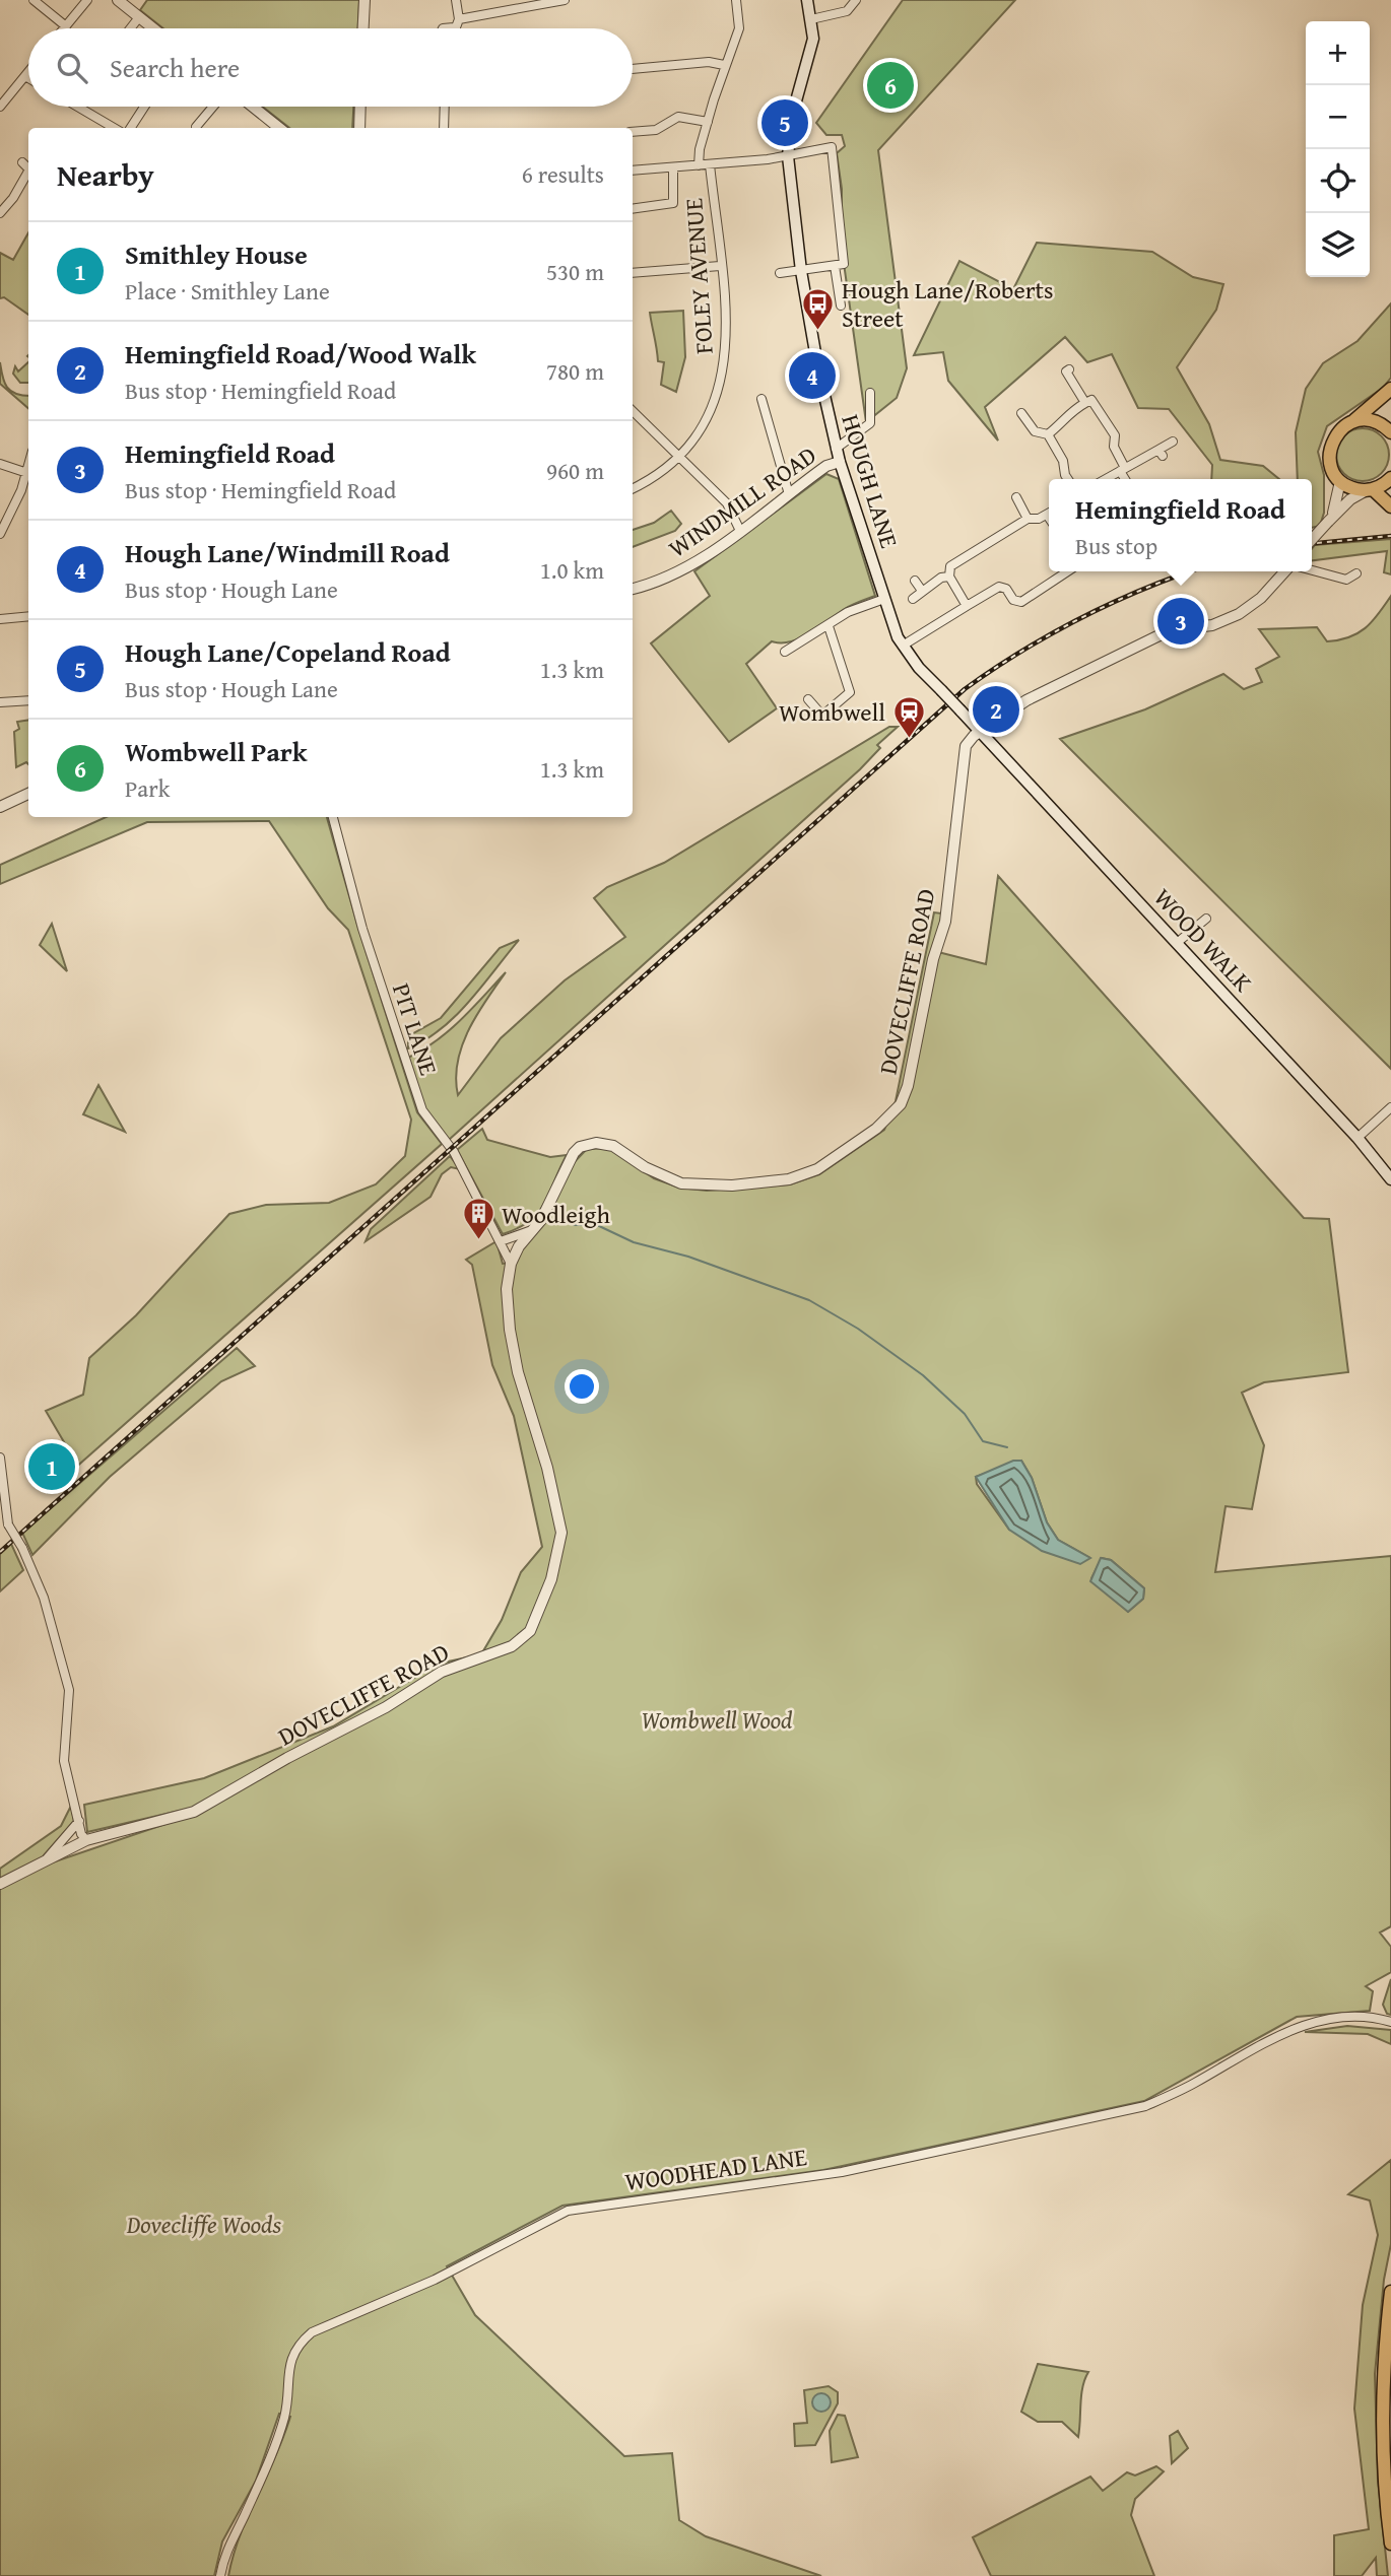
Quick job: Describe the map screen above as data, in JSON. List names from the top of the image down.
{
  "streets": {
    "main road": ["HOUGH LANE", "WOOD WALK"],
    "street": [
      "FOLEY AVENUE",
      "WINDMILL ROAD",
      "DOVECLIFFE ROAD",
      "PIT LANE",
      "WOODHEAD LANE"
    ]
  },
  "crossings": [
    ["HOUGH LANE", "WINDMILL ROAD"],
    ["HOUGH LANE", "WOOD WALK"],
    ["HOUGH LANE", "DOVECLIFFE ROAD"],
    ["WOOD WALK", "DOVECLIFFE ROAD"],
    ["DOVECLIFFE ROAD", "PIT LANE"]
  ],
  "parks": ["Wombwell Wood", "Dovecliffe Woods"],
  "places": {
    "bus stop": ["Hough Lane/Roberts Street"],
    "station": ["Wombwell"],
    "building": ["Woodleigh"]
  },
  "page": {
    "map_buttons": ["+", "−"],
    "search": "Search here",
    "pins": [
      "6",
      "5",
      "4",
      "3",
      "2",
      "1"
    ],
    "heading": ["Nearby", "6 results"],
    "list": [
      {
        "mark": "1",
        "name": "Smithley House",
        "note": "Place · Smithley Lane",
        "value": "530 m"
      },
      {
        "mark": "2",
        "name": "Hemingfield Road/Wood Walk",
        "note": "Bus stop · Hemingfield Road",
        "value": "780 m"
      },
      {
        "mark": "3",
        "name": "Hemingfield Road",
        "note": "Bus stop · Hemingfield Road",
        "value": "960 m"
      },
      {
        "mark": "4",
        "name": "Hough Lane/Windmill Road",
        "note": "Bus stop · Hough Lane",
        "value": "1.0 km"
      },
      {
        "mark": "5",
        "name": "Hough Lane/Copeland Road",
        "note": "Bus stop · Hough Lane",
        "value": "1.3 km"
      },
      {
        "mark": "6",
        "name": "Wombwell Park",
        "note": "Park",
        "value": "1.3 km"
      }
    ],
    "popup": ["Hemingfield Road", "Bus stop"]
  }
}
